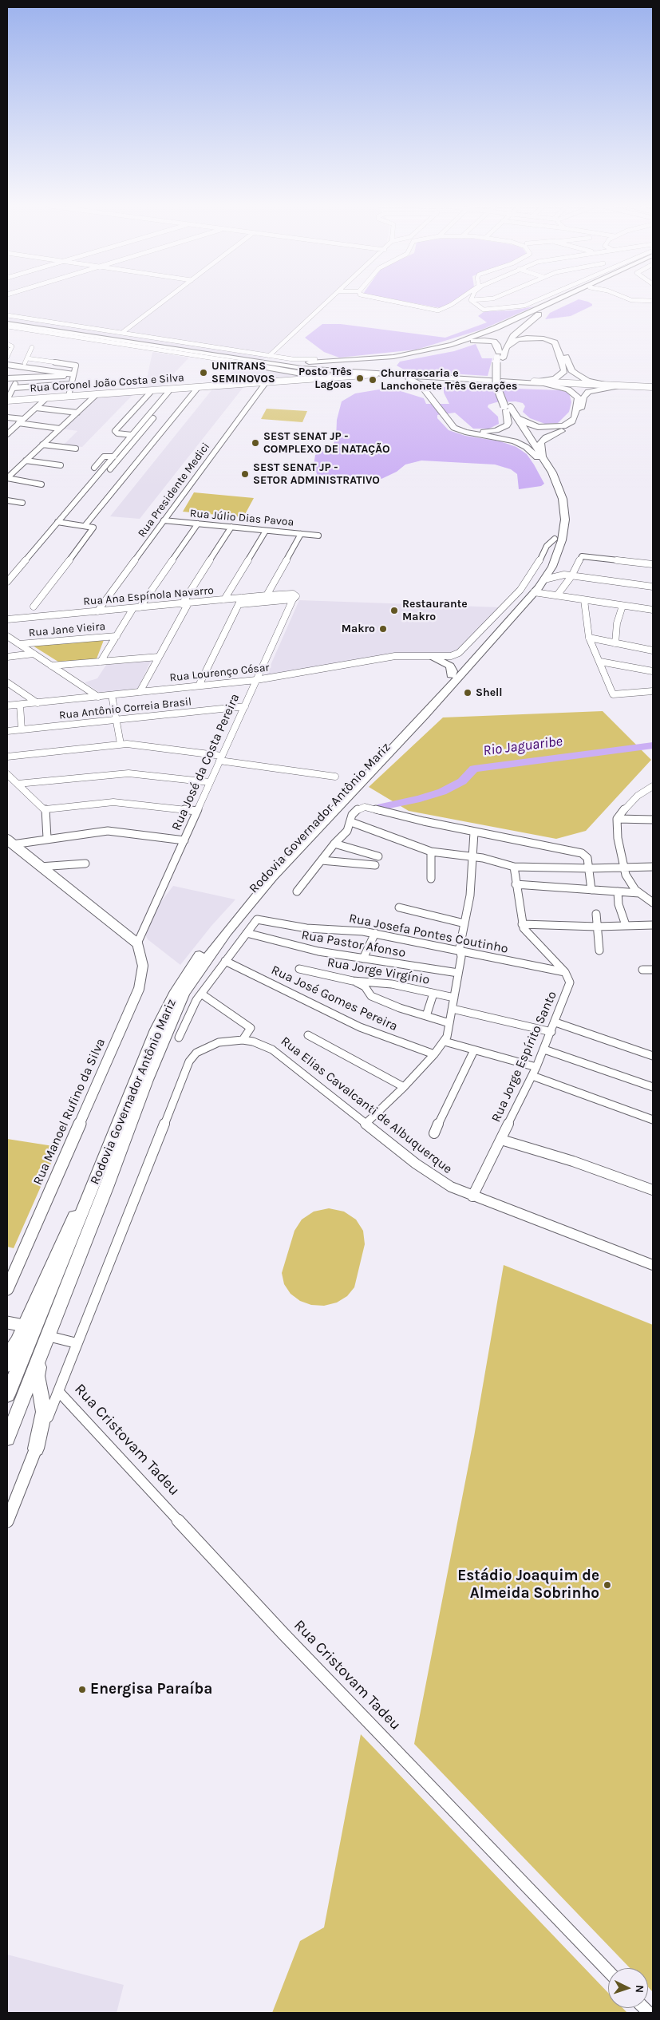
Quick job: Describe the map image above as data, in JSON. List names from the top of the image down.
{
  "streets": {
    "highway": ["Rodovia Governador Antônio Mariz"],
    "main road": ["Rua Coronel João Costa e Silva", "Rua Manoel Rufino da Silva"],
    "street": [
      "Rua Presidente Medici",
      "Rua Júlio Dias Pavoa",
      "Rua Ana Espínola Navarro",
      "Rua Jane Vieira",
      "Rua Lourenço César",
      "Rua Antônio Correia Brasil",
      "Rua José da Costa Pereira",
      "Rua Josefa Pontes Coutinho",
      "Rua Pastor Afonso",
      "Rua Jorge Virgínio",
      "Rua José Gomes Pereira",
      "Rua Jorge Espírito Santo",
      "Rua Elias Cavalcanti de Albuquerque",
      "Rua Cristovam Tadeu"
    ]
  },
  "crossings": [
    ["Rua Coronel João Costa e Silva", "Rua Presidente Medici"],
    ["Rua Presidente Medici", "Rua Júlio Dias Pavoa"],
    ["Rua Presidente Medici", "Rua Ana Espínola Navarro"],
    ["Rua Ana Espínola Navarro", "Rua José da Costa Pereira"],
    ["Rua Lourenço César", "Rua José da Costa Pereira"],
    ["Rua Lourenço César", "Rodovia Governador Antônio Mariz"],
    ["Rua Antônio Correia Brasil", "Rua José da Costa Pereira"],
    ["Rua José da Costa Pereira", "Rua Manoel Rufino da Silva"],
    ["Rua Josefa Pontes Coutinho", "Rua Pastor Afonso"],
    ["Rua Josefa Pontes Coutinho", "Rua Jorge Espírito Santo"],
    ["Rua Jorge Espírito Santo", "Rua Elias Cavalcanti de Albuquerque"]
  ],
  "water": ["Rio Jaguaribe"],
  "places": [
    "UNITRANS SEMINOVOS",
    "Posto Três Lagoas",
    "Churrascaria e Lanchonete Três Gerações",
    "SEST SENAT JP - COMPLEXO DE NATAÇÃO",
    "SEST SENAT JP - SETOR ADMINISTRATIVO",
    "Restaurante Makro",
    "Makro",
    "Shell",
    "Estádio Joaquim de Almeida Sobrinho",
    "Energisa Paraíba"
  ],
  "north": "right"
}
